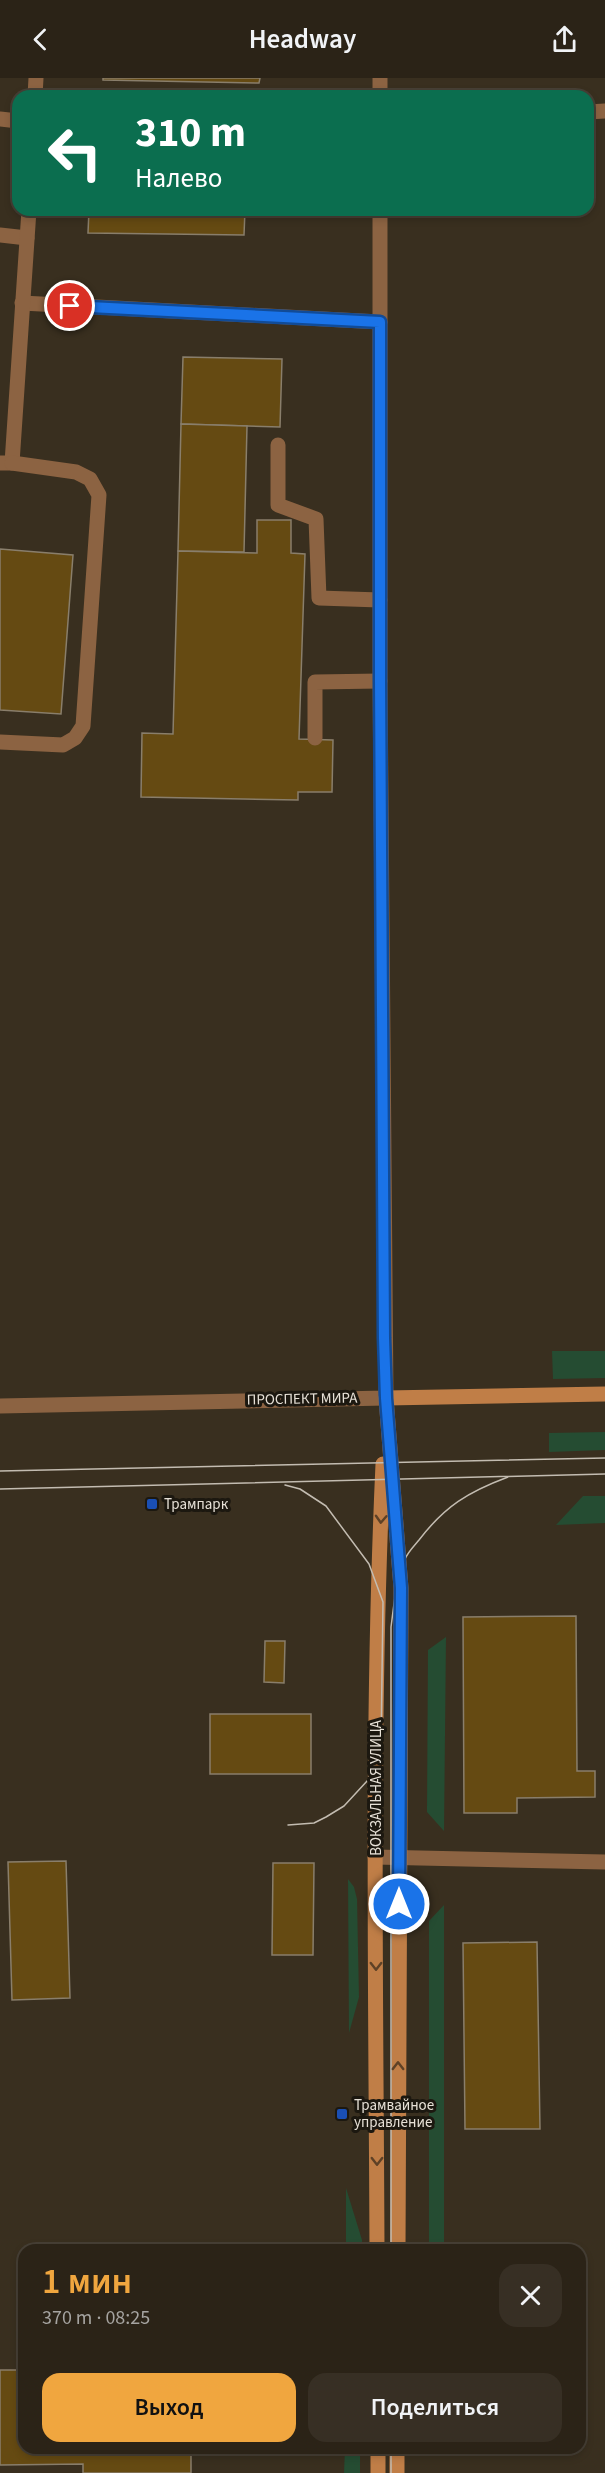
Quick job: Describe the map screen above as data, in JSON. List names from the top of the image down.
{
  "streets": {
    "street": ["ПРОСПЕКТ МИРА", "ВОКЗАЛЬНАЯ УЛИЦА"]
  },
  "crossings": [
    ["ПРОСПЕКТ МИРА", "ВОКЗАЛЬНАЯ УЛИЦА"]
  ],
  "places": {
    "transit": ["Трампарк", "Трамвайное управление"]
  },
  "page": {
    "header": "Headway",
    "turn": ["310 m", "Налево"],
    "heading": ["1 мин", "370 m · 08:25"],
    "buttons": ["Выход", "Поделиться"]
  }
}
